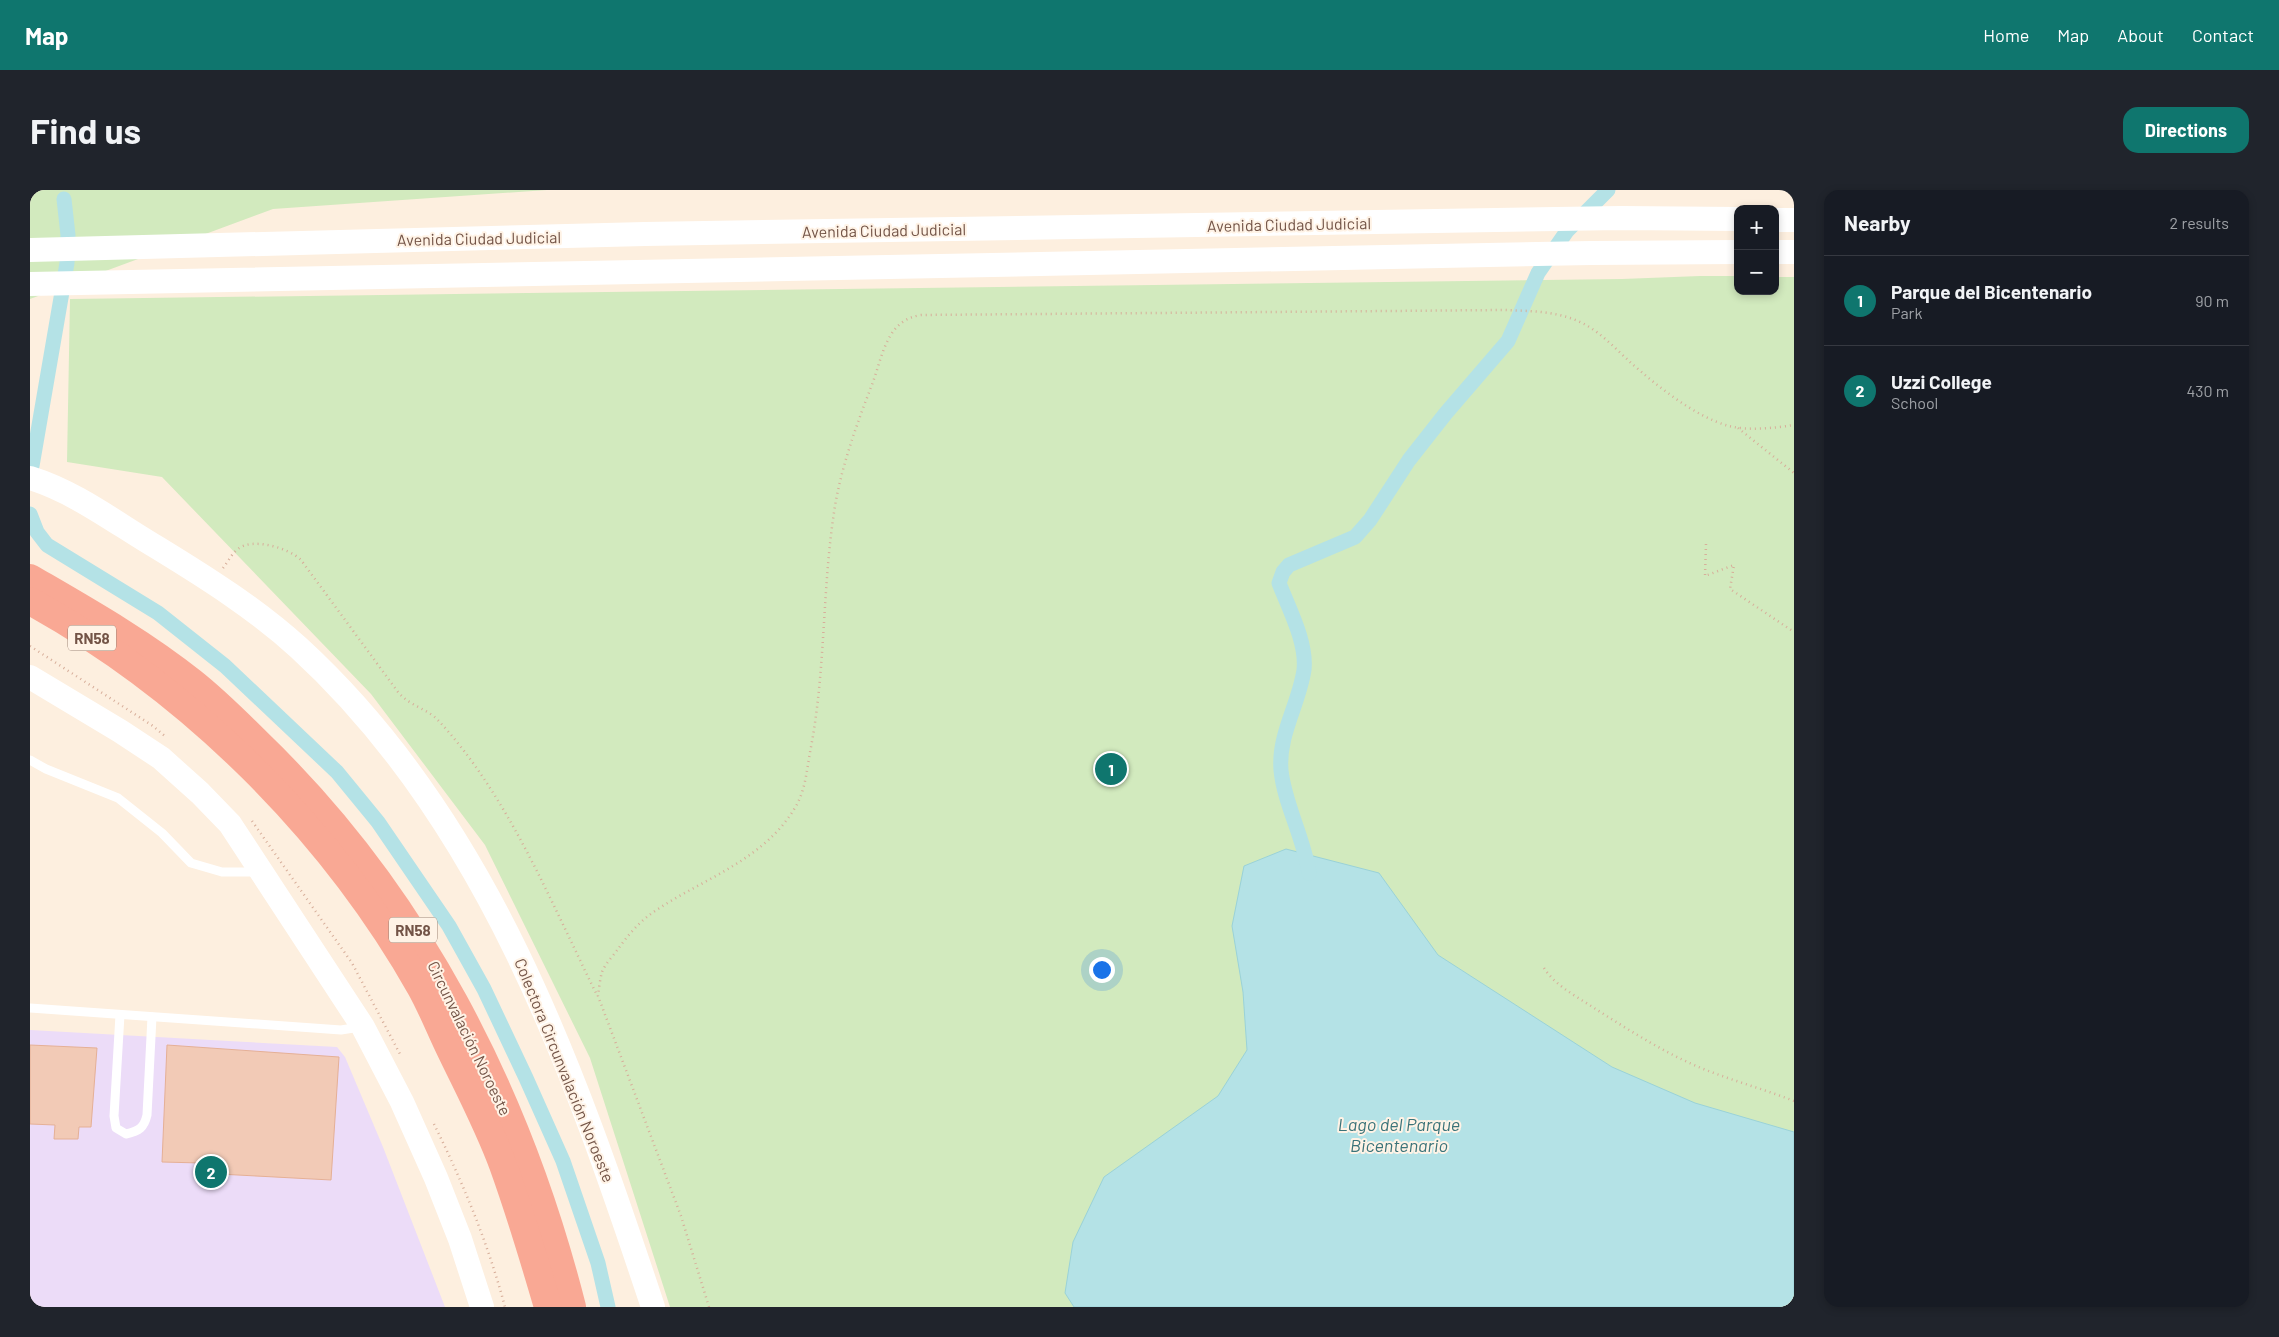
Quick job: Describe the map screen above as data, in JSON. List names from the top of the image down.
{
  "streets": {
    "highway": ["RN58", "Circunvalación Noroeste"],
    "street": ["Avenida Ciudad Judicial", "Colectora Circunvalación Noroeste"]
  },
  "water": ["Lago del Parque Bicentenario"],
  "page": {
    "header": "Map",
    "nav": [
      "Home",
      "Map",
      "About",
      "Contact"
    ],
    "buttons": "Directions",
    "title": "Find us",
    "heading": ["Nearby", "2 results"],
    "map_buttons": ["+", "−"],
    "list": [
      {
        "mark": "1",
        "name": "Parque del Bicentenario",
        "note": "Park",
        "value": "90 m"
      },
      {
        "mark": "2",
        "name": "Uzzi College",
        "note": "School",
        "value": "430 m"
      }
    ],
    "pins": ["1", "2"]
  }
}
